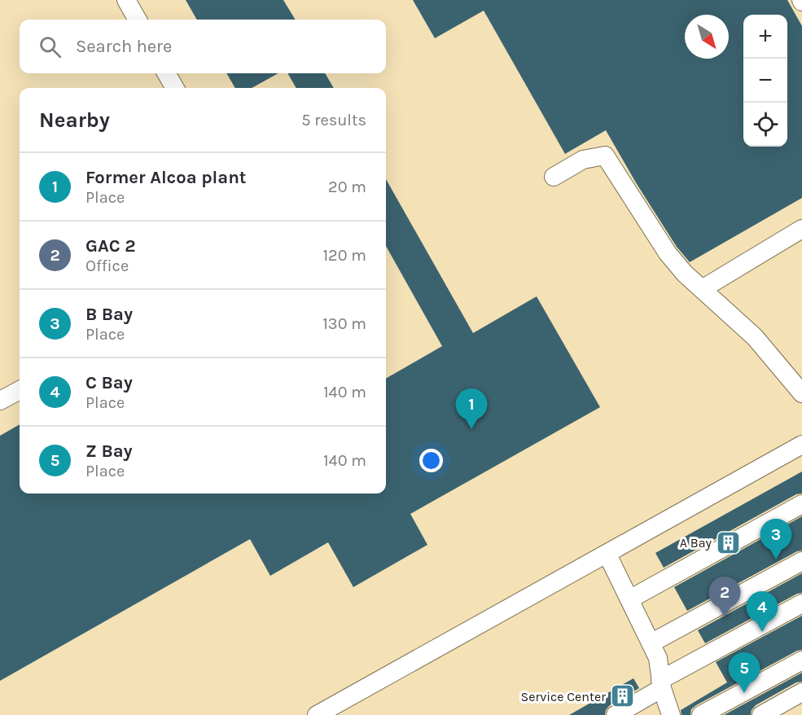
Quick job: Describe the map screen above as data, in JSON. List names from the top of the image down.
{
  "places": {
    "building": ["A Bay", "Service Center"]
  },
  "north": "bottom right",
  "page": {
    "map_buttons": ["+", "−"],
    "search": "Search here",
    "heading": ["Nearby", "5 results"],
    "list": [
      {
        "mark": "1",
        "name": "Former Alcoa plant",
        "note": "Place",
        "value": "20 m"
      },
      {
        "mark": "2",
        "name": "GAC 2",
        "note": "Office",
        "value": "120 m"
      },
      {
        "mark": "3",
        "name": "B Bay",
        "note": "Place",
        "value": "130 m"
      },
      {
        "mark": "4",
        "name": "C Bay",
        "note": "Place",
        "value": "140 m"
      },
      {
        "mark": "5",
        "name": "Z Bay",
        "note": "Place",
        "value": "140 m"
      }
    ],
    "pins": [
      "1",
      "3",
      "2",
      "4",
      "5"
    ]
  }
}
